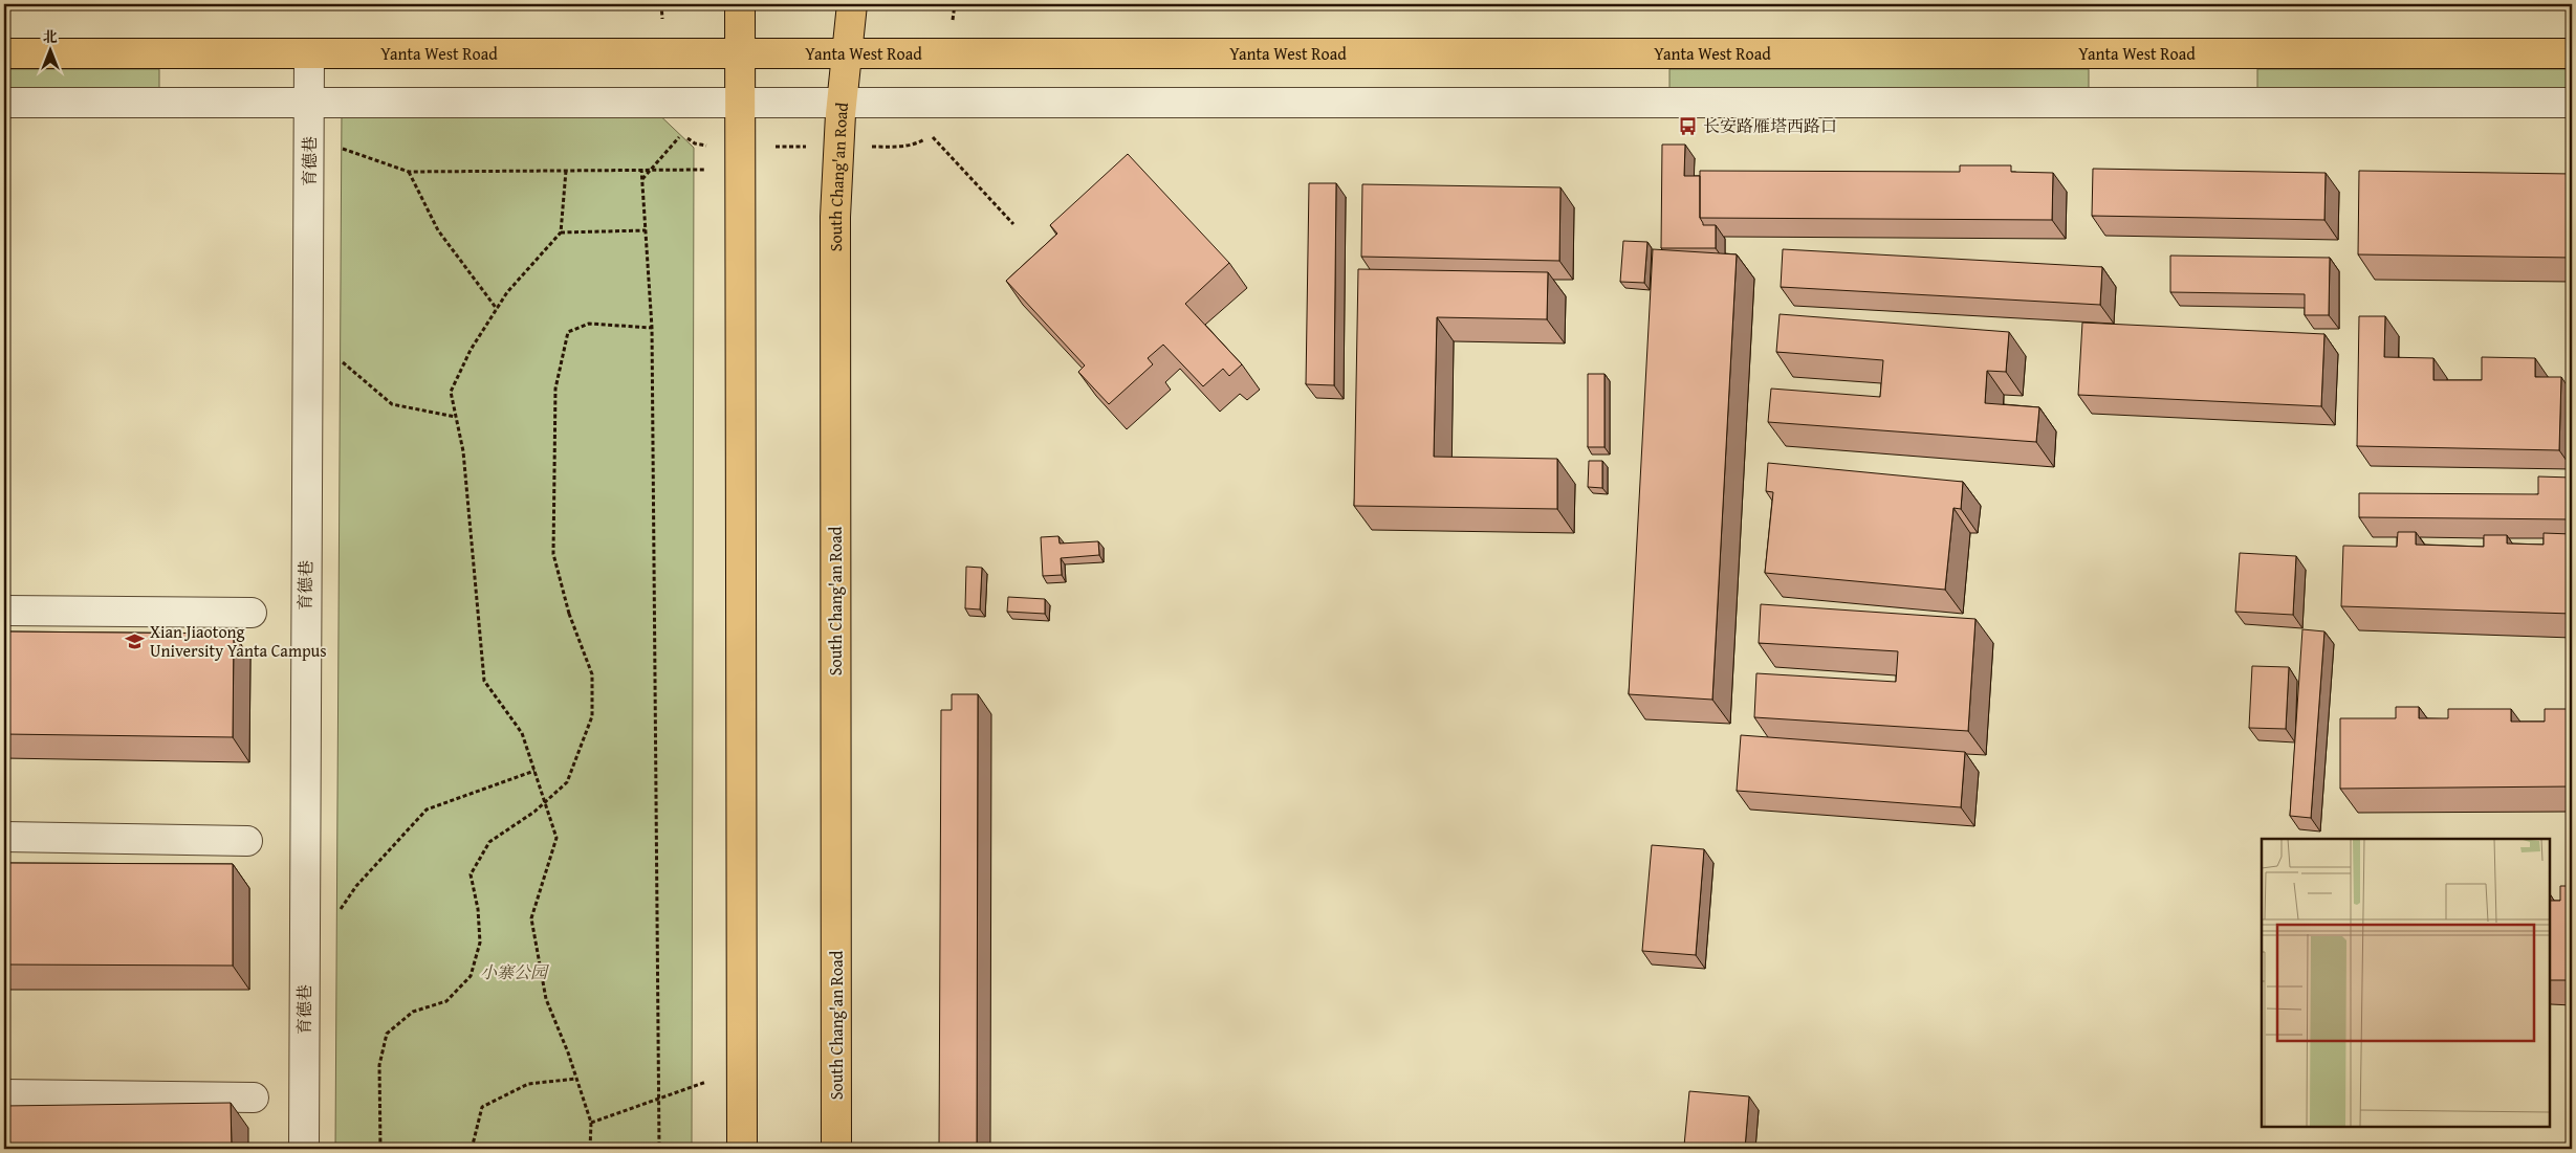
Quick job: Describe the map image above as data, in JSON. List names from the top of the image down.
{
  "streets": {
    "main road": ["Yanta West Road", "South Chang'an Road"],
    "street": ["育德巷"]
  },
  "crossings": [
    ["Yanta West Road", "育德巷"],
    ["Yanta West Road", "South Chang'an Road"]
  ],
  "parks": ["小寨公园"],
  "places": {
    "bus stop": ["长安路雁塔西路口"],
    "school or university": ["Xian Jiaotong University Yanta Campus"]
  },
  "north": "top"
}
